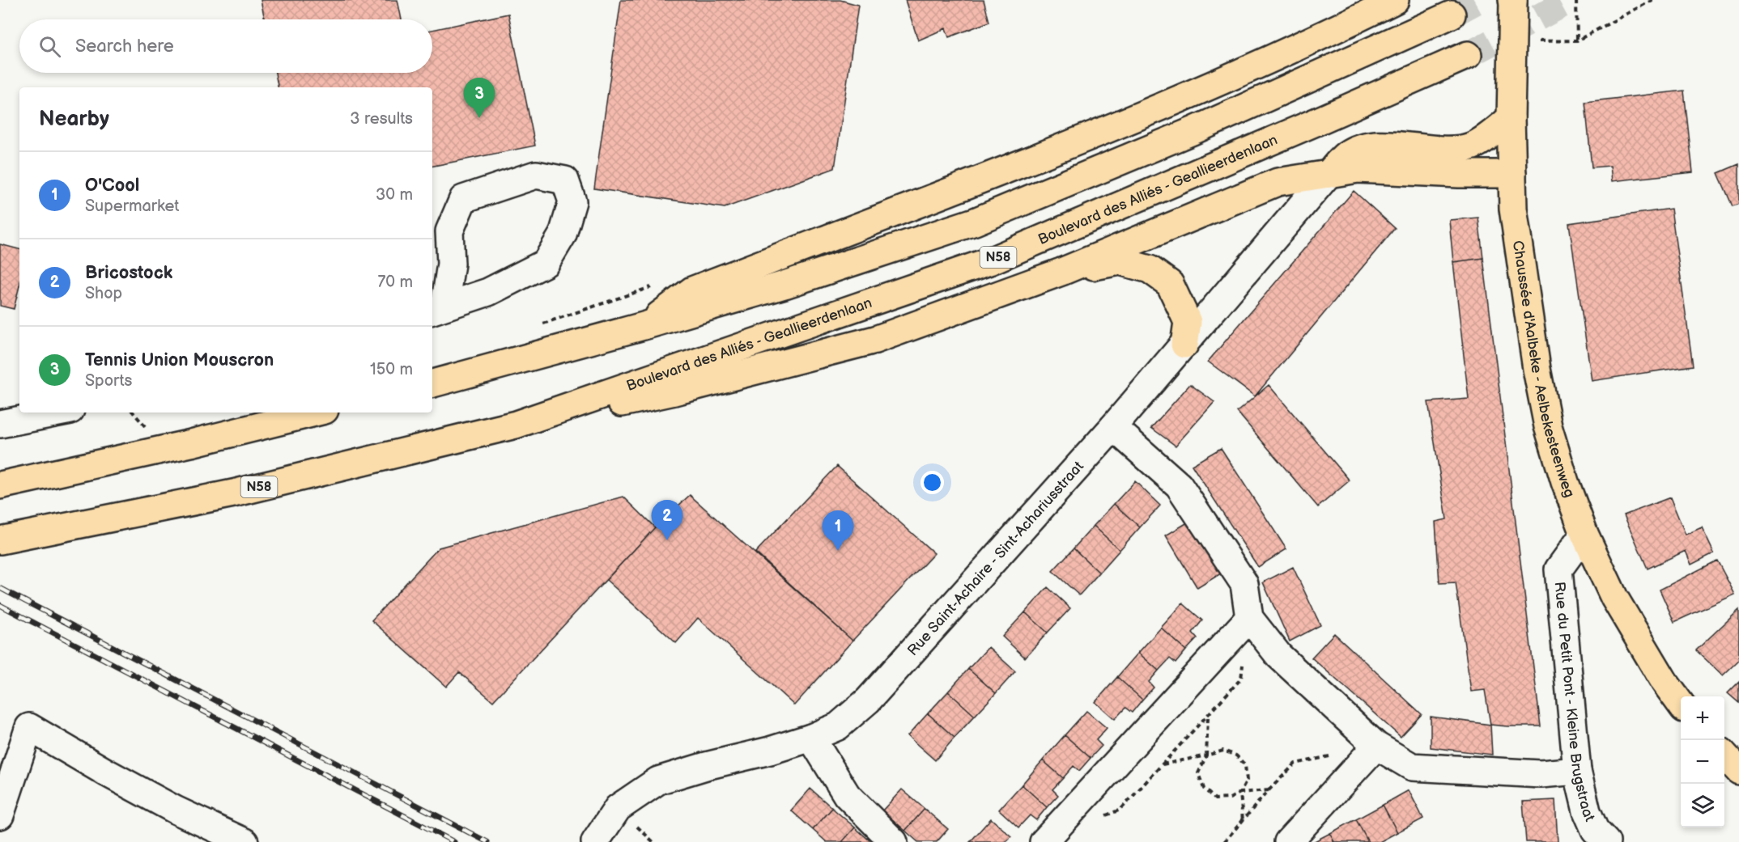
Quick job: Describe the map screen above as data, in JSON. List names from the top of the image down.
{
  "streets": {
    "main road": [
      "Boulevard des Alliés - Geallieerdenlaan",
      "N58",
      "Chaussée d'Aalbeke - Aelbekesteenweg",
      "Rue Saint-Achaire - Sint-Achariusstraat"
    ],
    "street": ["Rue du Petit Pont - Kleine Brugstraat"]
  },
  "crossings": [
    ["Chaussée d'Aalbeke - Aelbekesteenweg", "Rue Saint-Achaire - Sint-Achariusstraat"],
    ["Chaussée d'Aalbeke - Aelbekesteenweg", "Rue du Petit Pont - Kleine Brugstraat"]
  ],
  "page": {
    "search": "Search here",
    "pins": ["3", "2", "1"],
    "heading": ["Nearby", "3 results"],
    "list": [
      {
        "mark": "1",
        "name": "O'Cool",
        "note": "Supermarket",
        "value": "30 m"
      },
      {
        "mark": "2",
        "name": "Bricostock",
        "note": "Shop",
        "value": "70 m"
      },
      {
        "mark": "3",
        "name": "Tennis Union Mouscron",
        "note": "Sports",
        "value": "150 m"
      }
    ],
    "map_buttons": ["+", "−"]
  }
}
